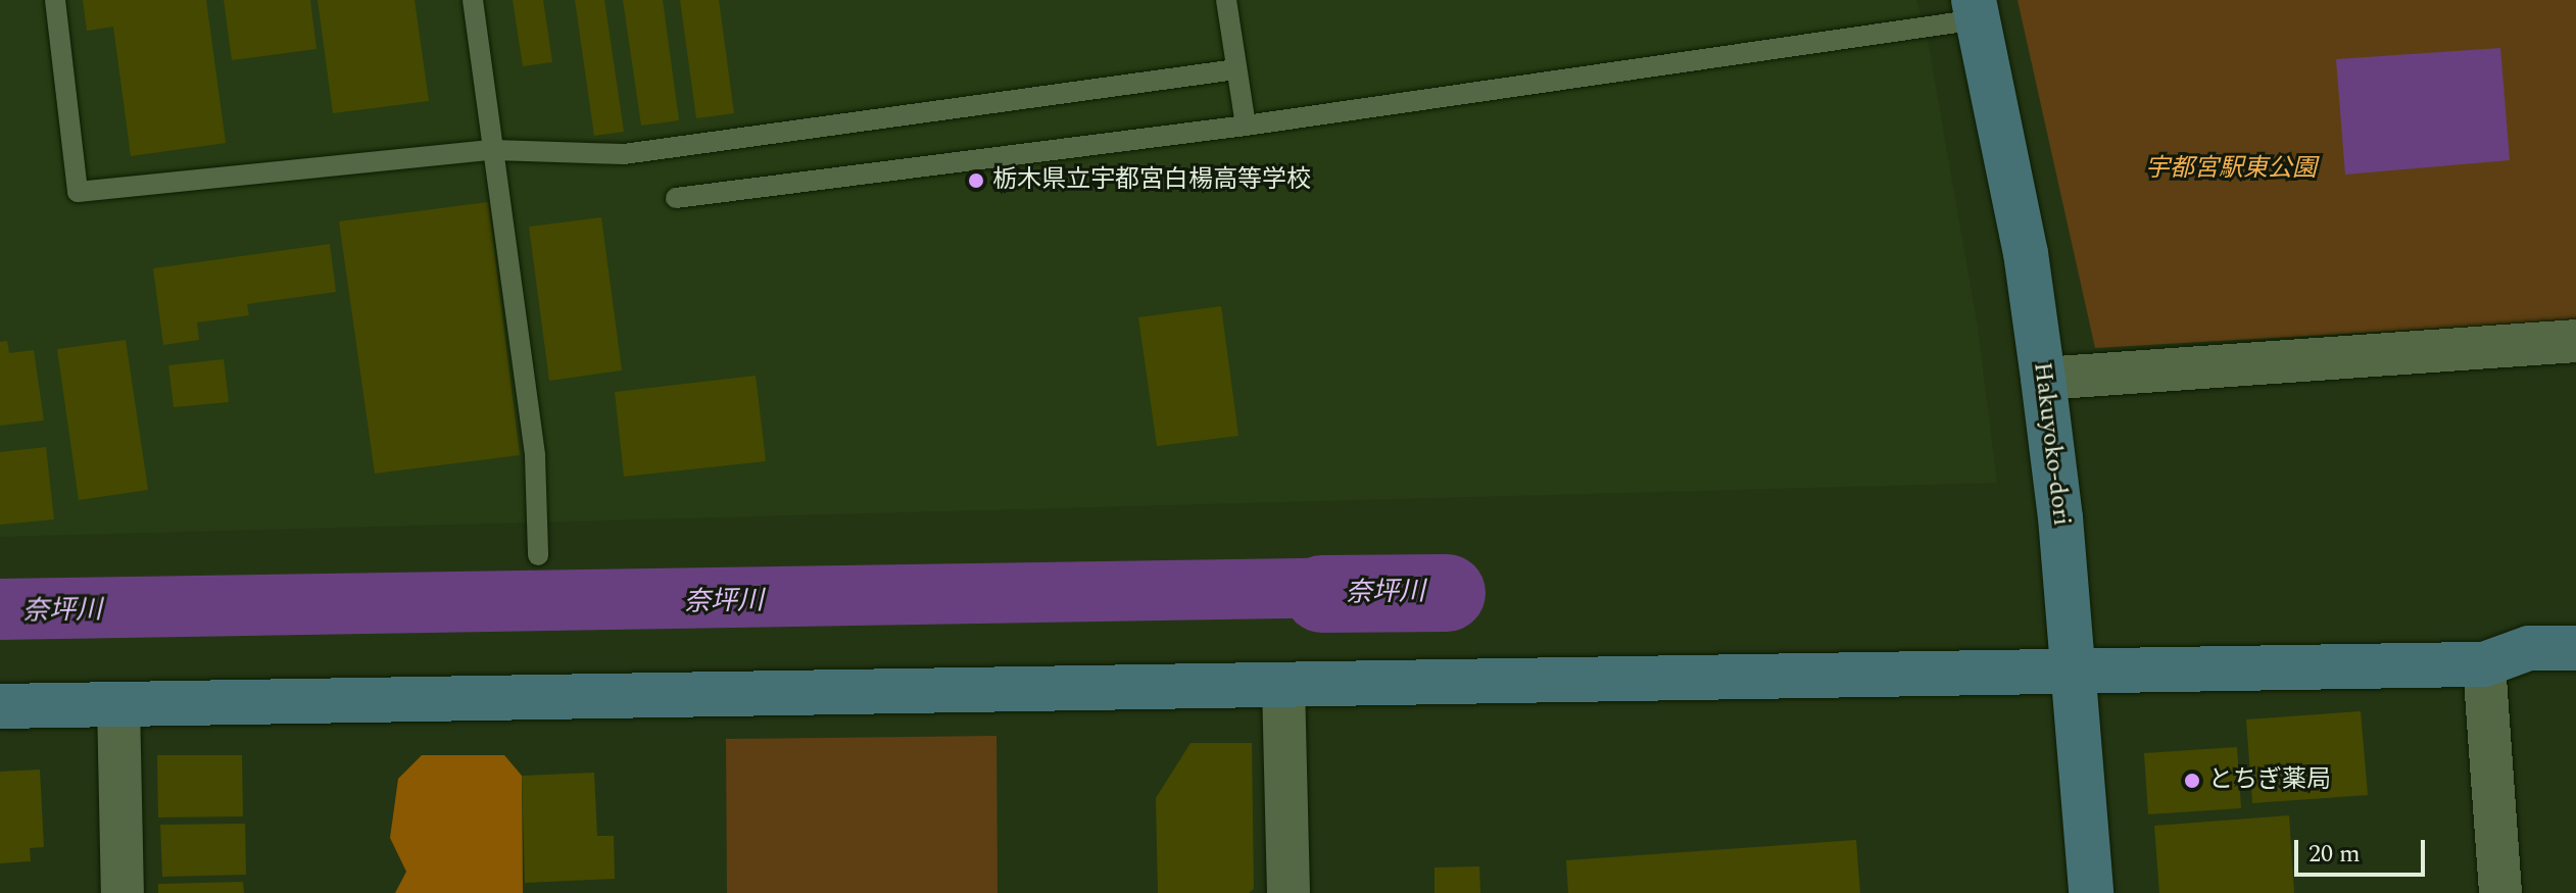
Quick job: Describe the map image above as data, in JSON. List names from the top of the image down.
{
  "streets": {
    "street": ["Hakuyoko-dori"]
  },
  "water": ["奈坪川"],
  "parks": ["宇都宮駅東公園"],
  "places": ["栃木県立宇都宮白楊高等学校", "とちぎ薬局"],
  "scale_bar": "20 m"
}
